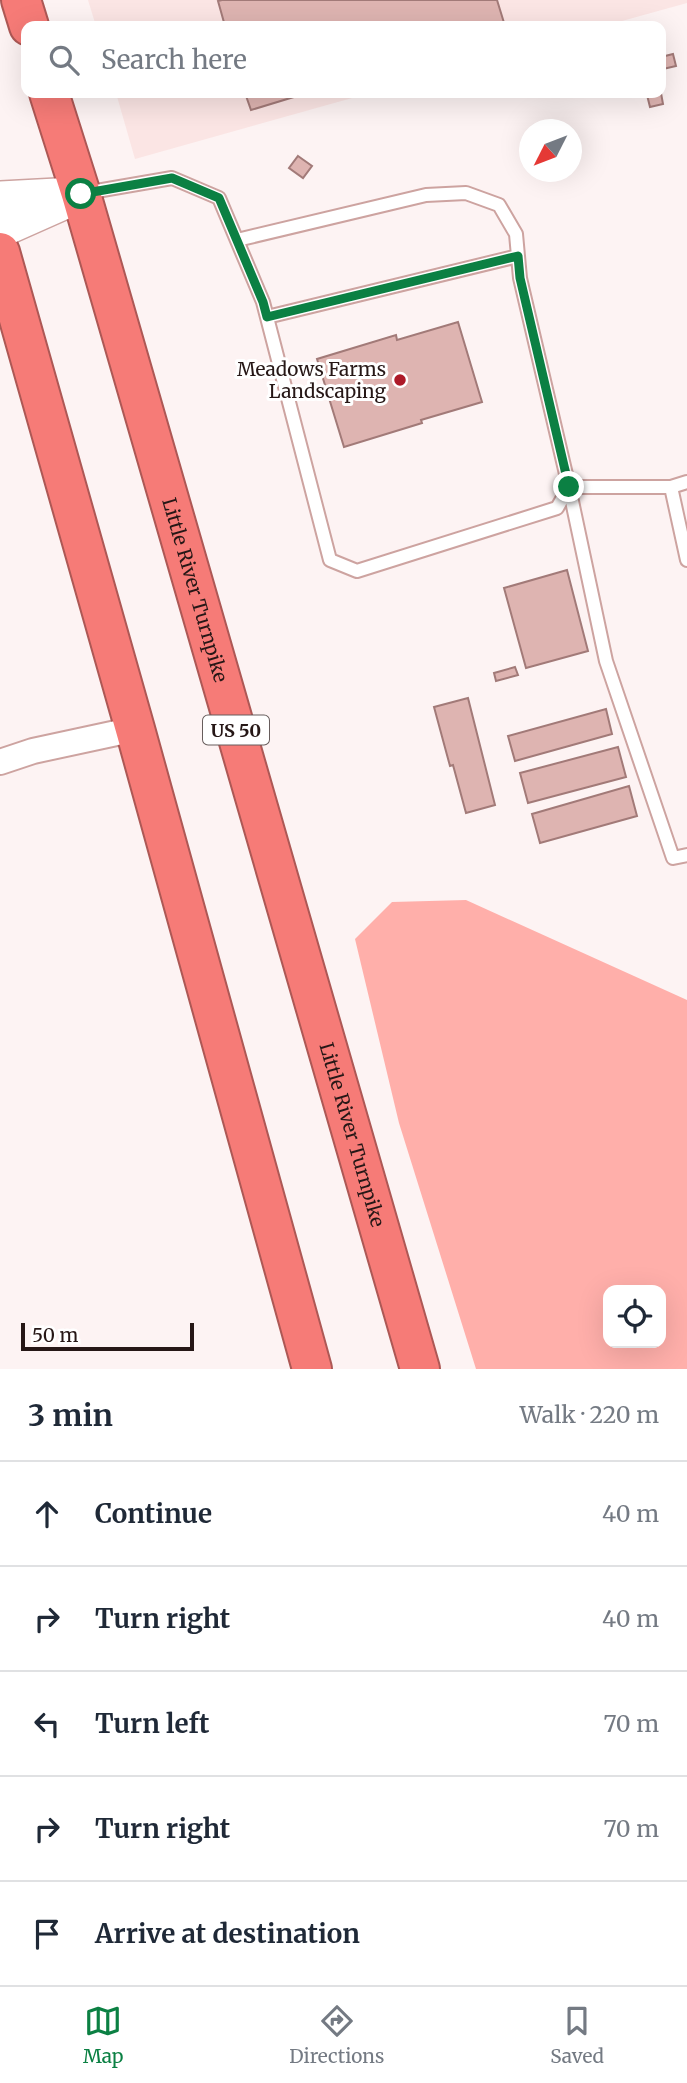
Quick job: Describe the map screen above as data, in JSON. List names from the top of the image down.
{
  "streets": {
    "highway": ["Little River Turnpike", "US 50"]
  },
  "places": ["Meadows Farms Landscaping"],
  "scale_bar": "50 m",
  "north": "bottom left",
  "page": {
    "search": "Search here",
    "scale": "50 m",
    "heading": ["3 min", "Walk · 220 m"],
    "list": [
      ["Continue", "40 m"],
      ["Turn right", "40 m"],
      ["Turn left", "70 m"],
      ["Turn right", "70 m"],
      "Arrive at destination"
    ],
    "nav": ["Map", "Directions", "Saved"]
  }
}
